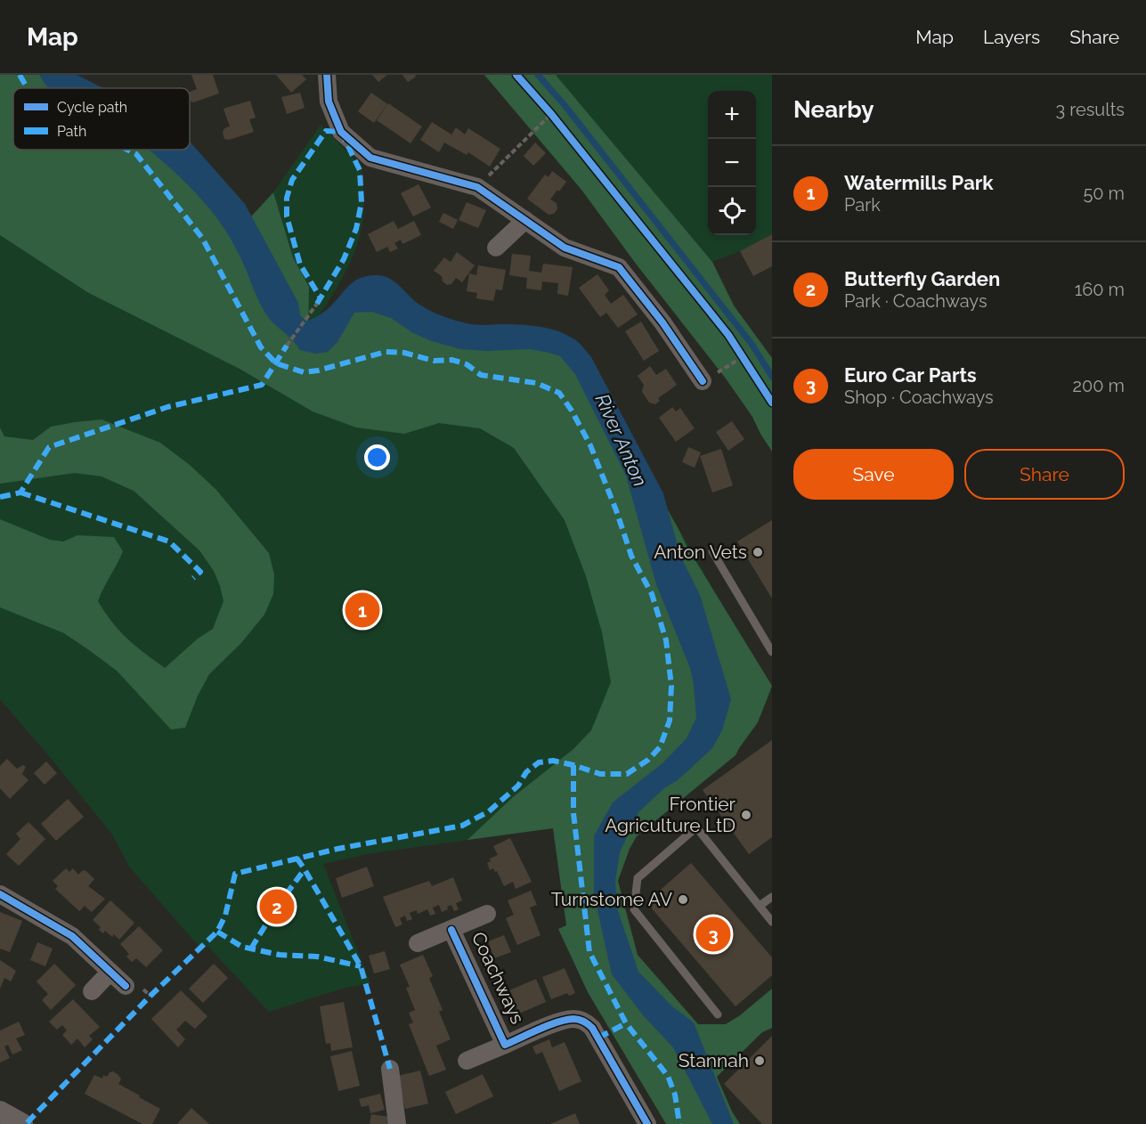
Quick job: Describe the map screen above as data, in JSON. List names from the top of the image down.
{
  "streets": {
    "street": ["Coachways"]
  },
  "water": ["River Anton"],
  "places": [
    "Anton Vets",
    "Frontier Agriculture LtD",
    "Turnstome AV",
    "Stannah"
  ],
  "legend": ["Cycle path", "Path"],
  "page": {
    "header": "Map",
    "nav": ["Map", "Layers", "Share"],
    "heading": ["Nearby", "3 results"],
    "map_buttons": ["+", "−"],
    "list": [
      {
        "mark": "1",
        "name": "Watermills Park",
        "note": "Park",
        "value": "50 m"
      },
      {
        "mark": "2",
        "name": "Butterfly Garden",
        "note": "Park · Coachways",
        "value": "160 m"
      },
      {
        "mark": "3",
        "name": "Euro Car Parts",
        "note": "Shop · Coachways",
        "value": "200 m"
      }
    ],
    "buttons": ["Save", "Share"],
    "pins": ["1", "2", "3"]
  }
}
